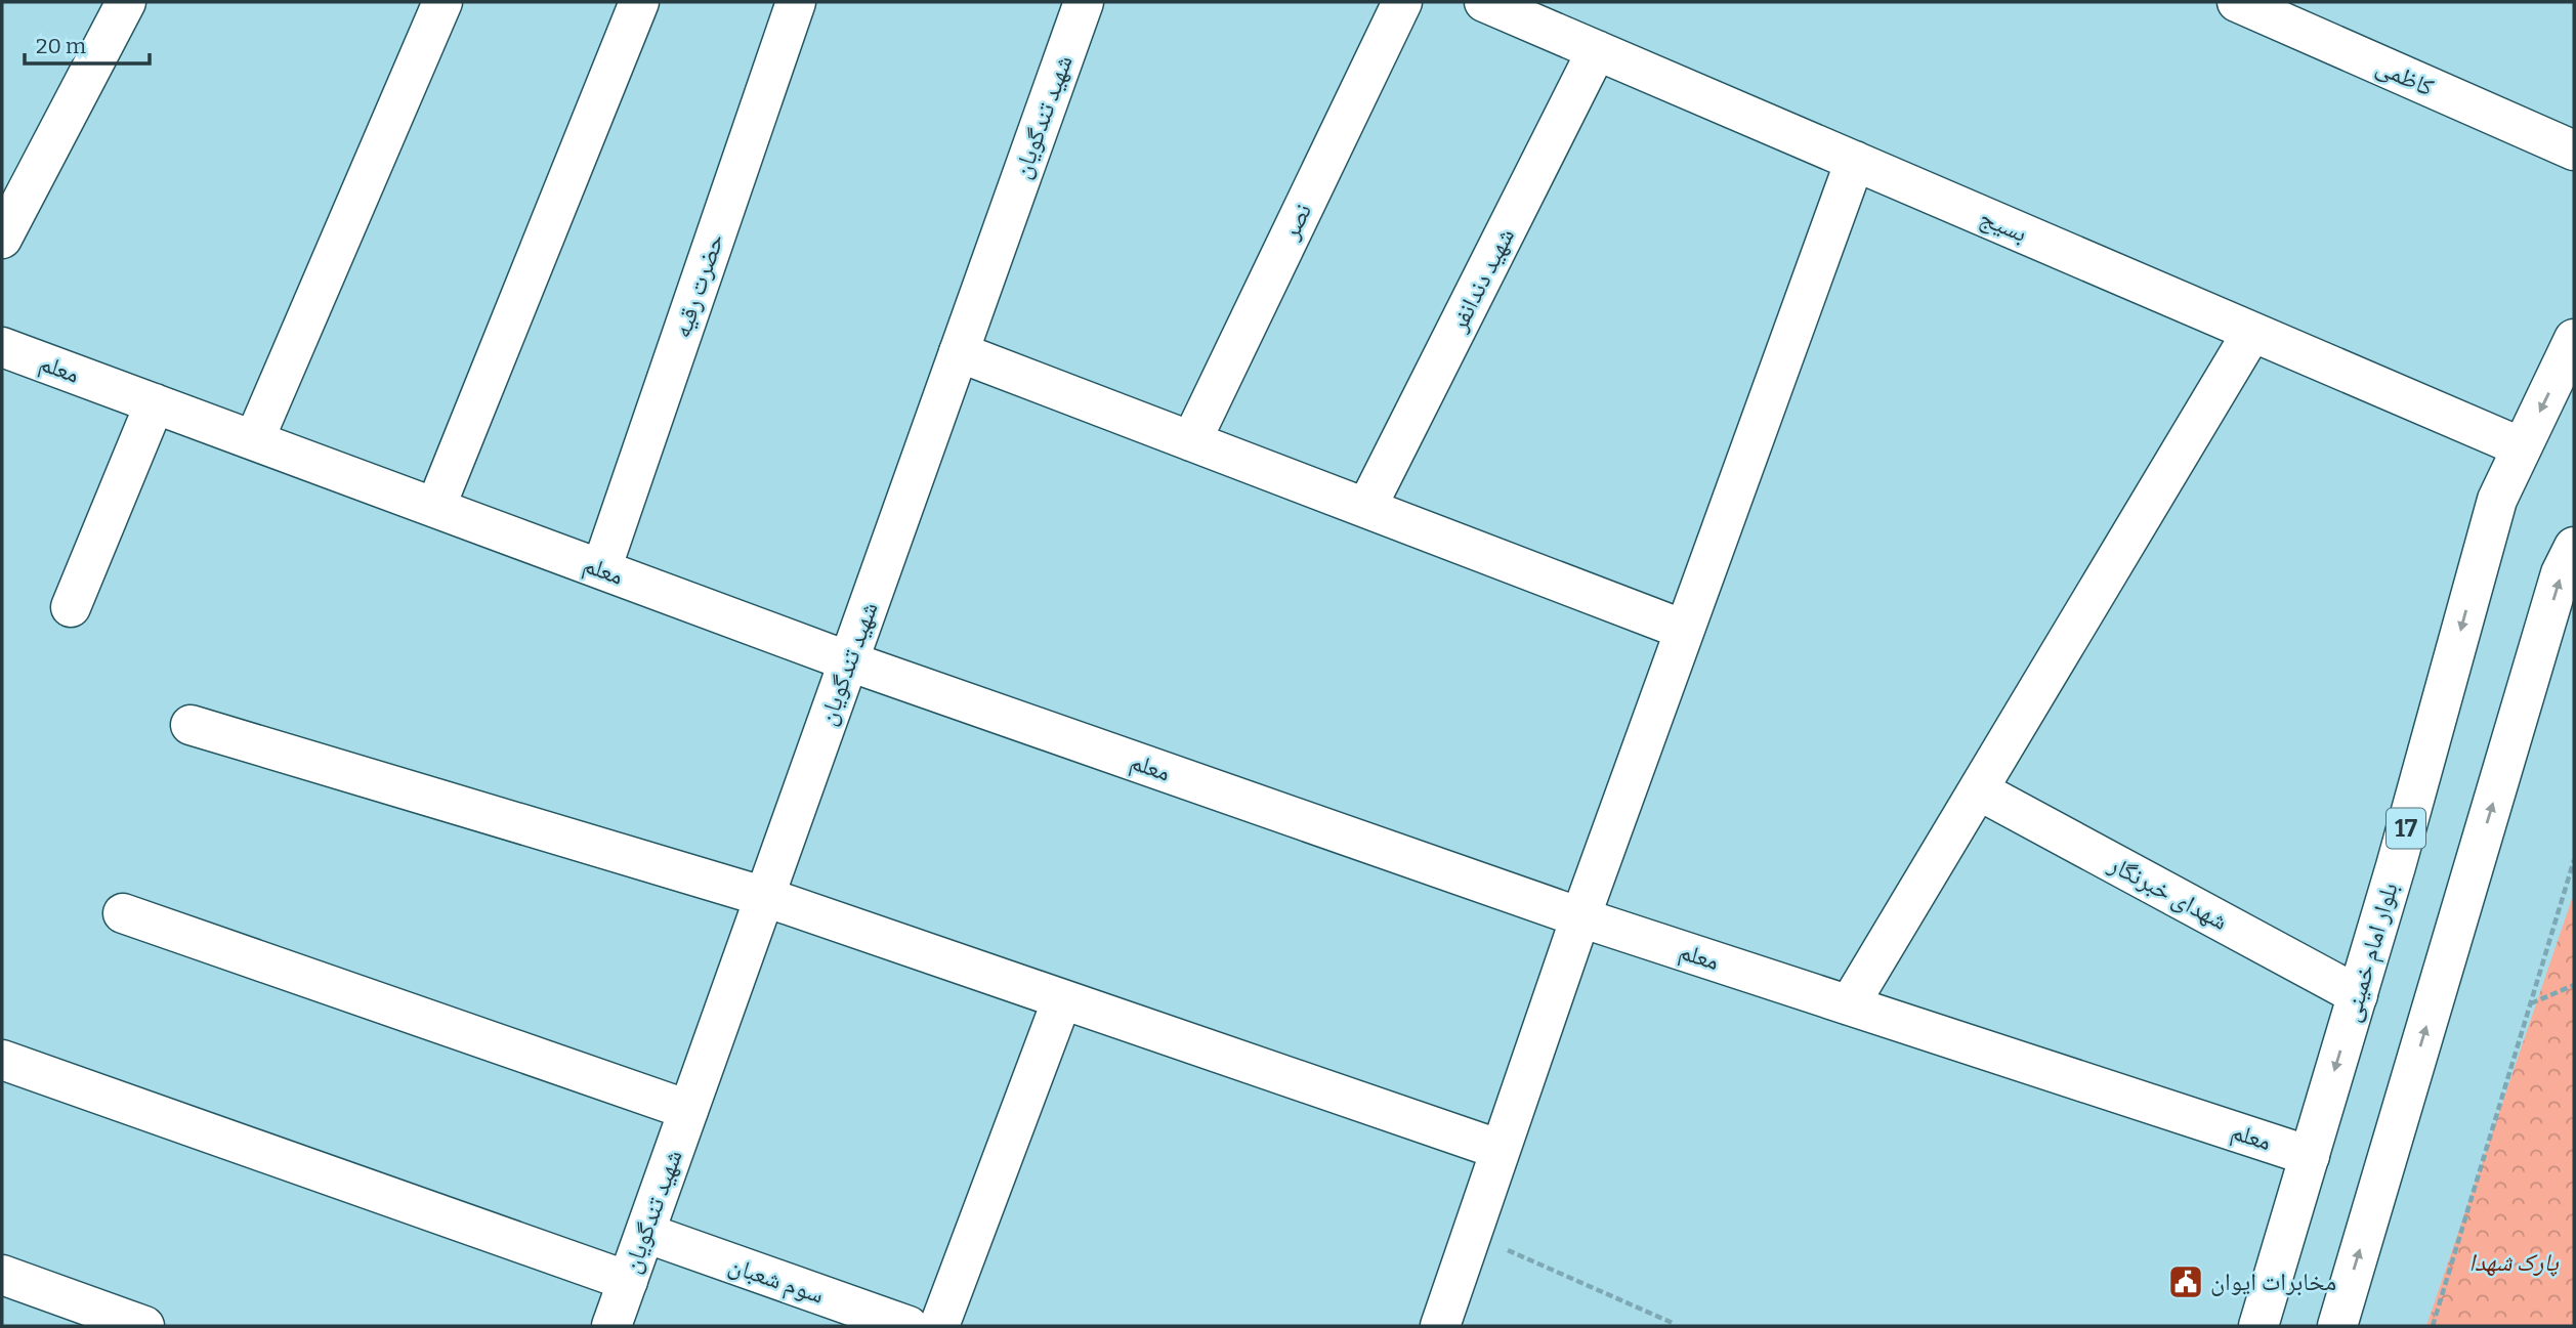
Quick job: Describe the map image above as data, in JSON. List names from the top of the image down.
{
  "streets": {
    "street": [
      "کاظمی",
      "شهید تندگویان",
      "نصر",
      "بسیج",
      "شهید دندانفر",
      "حضرت رقیه",
      "معلم",
      "17",
      "شهدای خبرنگار",
      "بلوار امام خمینی",
      "سوم شعبان"
    ]
  },
  "crossings": [
    ["شهید تندگویان", "معلم"],
    ["شهید تندگویان", "سوم شعبان"],
    ["بسیج", "شهید دندانفر"],
    ["بسیج", "بلوار امام خمینی"],
    ["حضرت رقیه", "معلم"],
    ["معلم", "بلوار امام خمینی"],
    ["شهدای خبرنگار", "بلوار امام خمینی"]
  ],
  "parks": ["پارک شهدا"],
  "places": {
    "public building": ["مخابرات ایوان"]
  },
  "scale_bar": "20 m"
}
